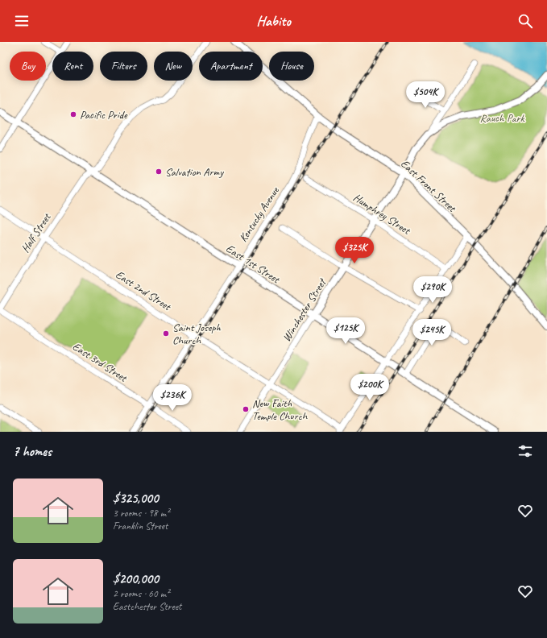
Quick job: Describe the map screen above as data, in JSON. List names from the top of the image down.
{
  "streets": {
    "street": [
      "East Front Street",
      "Humphrey Street",
      "Kentucky Avenue",
      "Half Street",
      "East 1st Street",
      "East 2nd Street",
      "Winchester Street",
      "East 3rd Street"
    ]
  },
  "crossings": [
    ["East Front Street", "Kentucky Avenue"],
    ["East Front Street", "Winchester Street"],
    ["Humphrey Street", "Winchester Street"],
    ["Kentucky Avenue", "East 1st Street"],
    ["Kentucky Avenue", "East 2nd Street"],
    ["Kentucky Avenue", "East 3rd Street"],
    ["Half Street", "East 1st Street"],
    ["Half Street", "East 2nd Street"],
    ["Half Street", "East 3rd Street"],
    ["East 1st Street", "Winchester Street"],
    ["East 2nd Street", "Winchester Street"]
  ],
  "parks": ["Rauch Park"],
  "places": [
    "Pacific Pride",
    "Salvation Army",
    "Saint Joseph Church",
    "New Faith Temple Church"
  ],
  "page": {
    "header": "Habito",
    "chip": [
      "Buy",
      "Rent",
      "Filters",
      "New",
      "Apartment",
      "House"
    ],
    "price": [
      "$504K",
      "$325K",
      "$290K",
      "$125K",
      "$245K",
      "$200K",
      "$236K"
    ],
    "heading": "7 homes",
    "list": [
      {
        "name": "$325,000",
        "note": "3 rooms · 98 m² · Franklin Street"
      },
      {
        "name": "$200,000",
        "note": "2 rooms · 60 m² · Eastchester Street"
      }
    ]
  }
}
